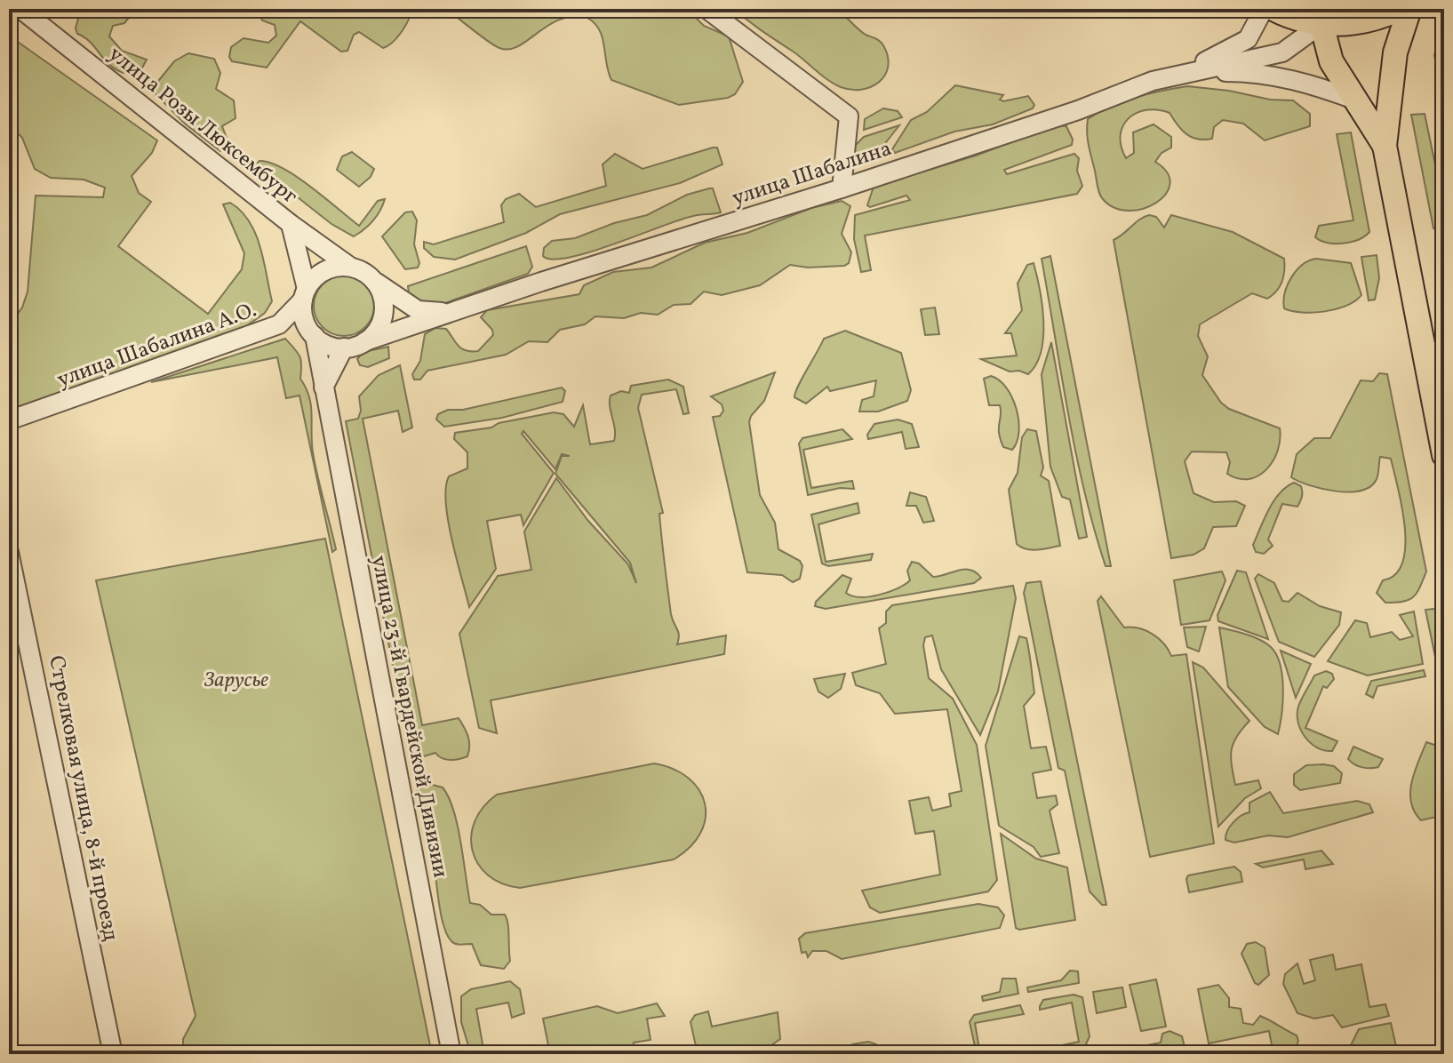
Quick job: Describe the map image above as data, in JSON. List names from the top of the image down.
{
  "streets": {
    "street": [
      "улица Розы Люксембург",
      "улица Шабалина",
      "улица Шабалина А.О.",
      "улица 23-й Гвардейской Дивизии",
      "Стрелковая улица, 8-й проезд"
    ]
  },
  "crossings": [
    ["улица Розы Люксембург", "улица Шабалина"],
    ["улица Розы Люксембург", "улица 23-й Гвардейской Дивизии"],
    ["улица Шабалина", "улица 23-й Гвардейской Дивизии"]
  ],
  "parks": ["Зарусье"]
}
